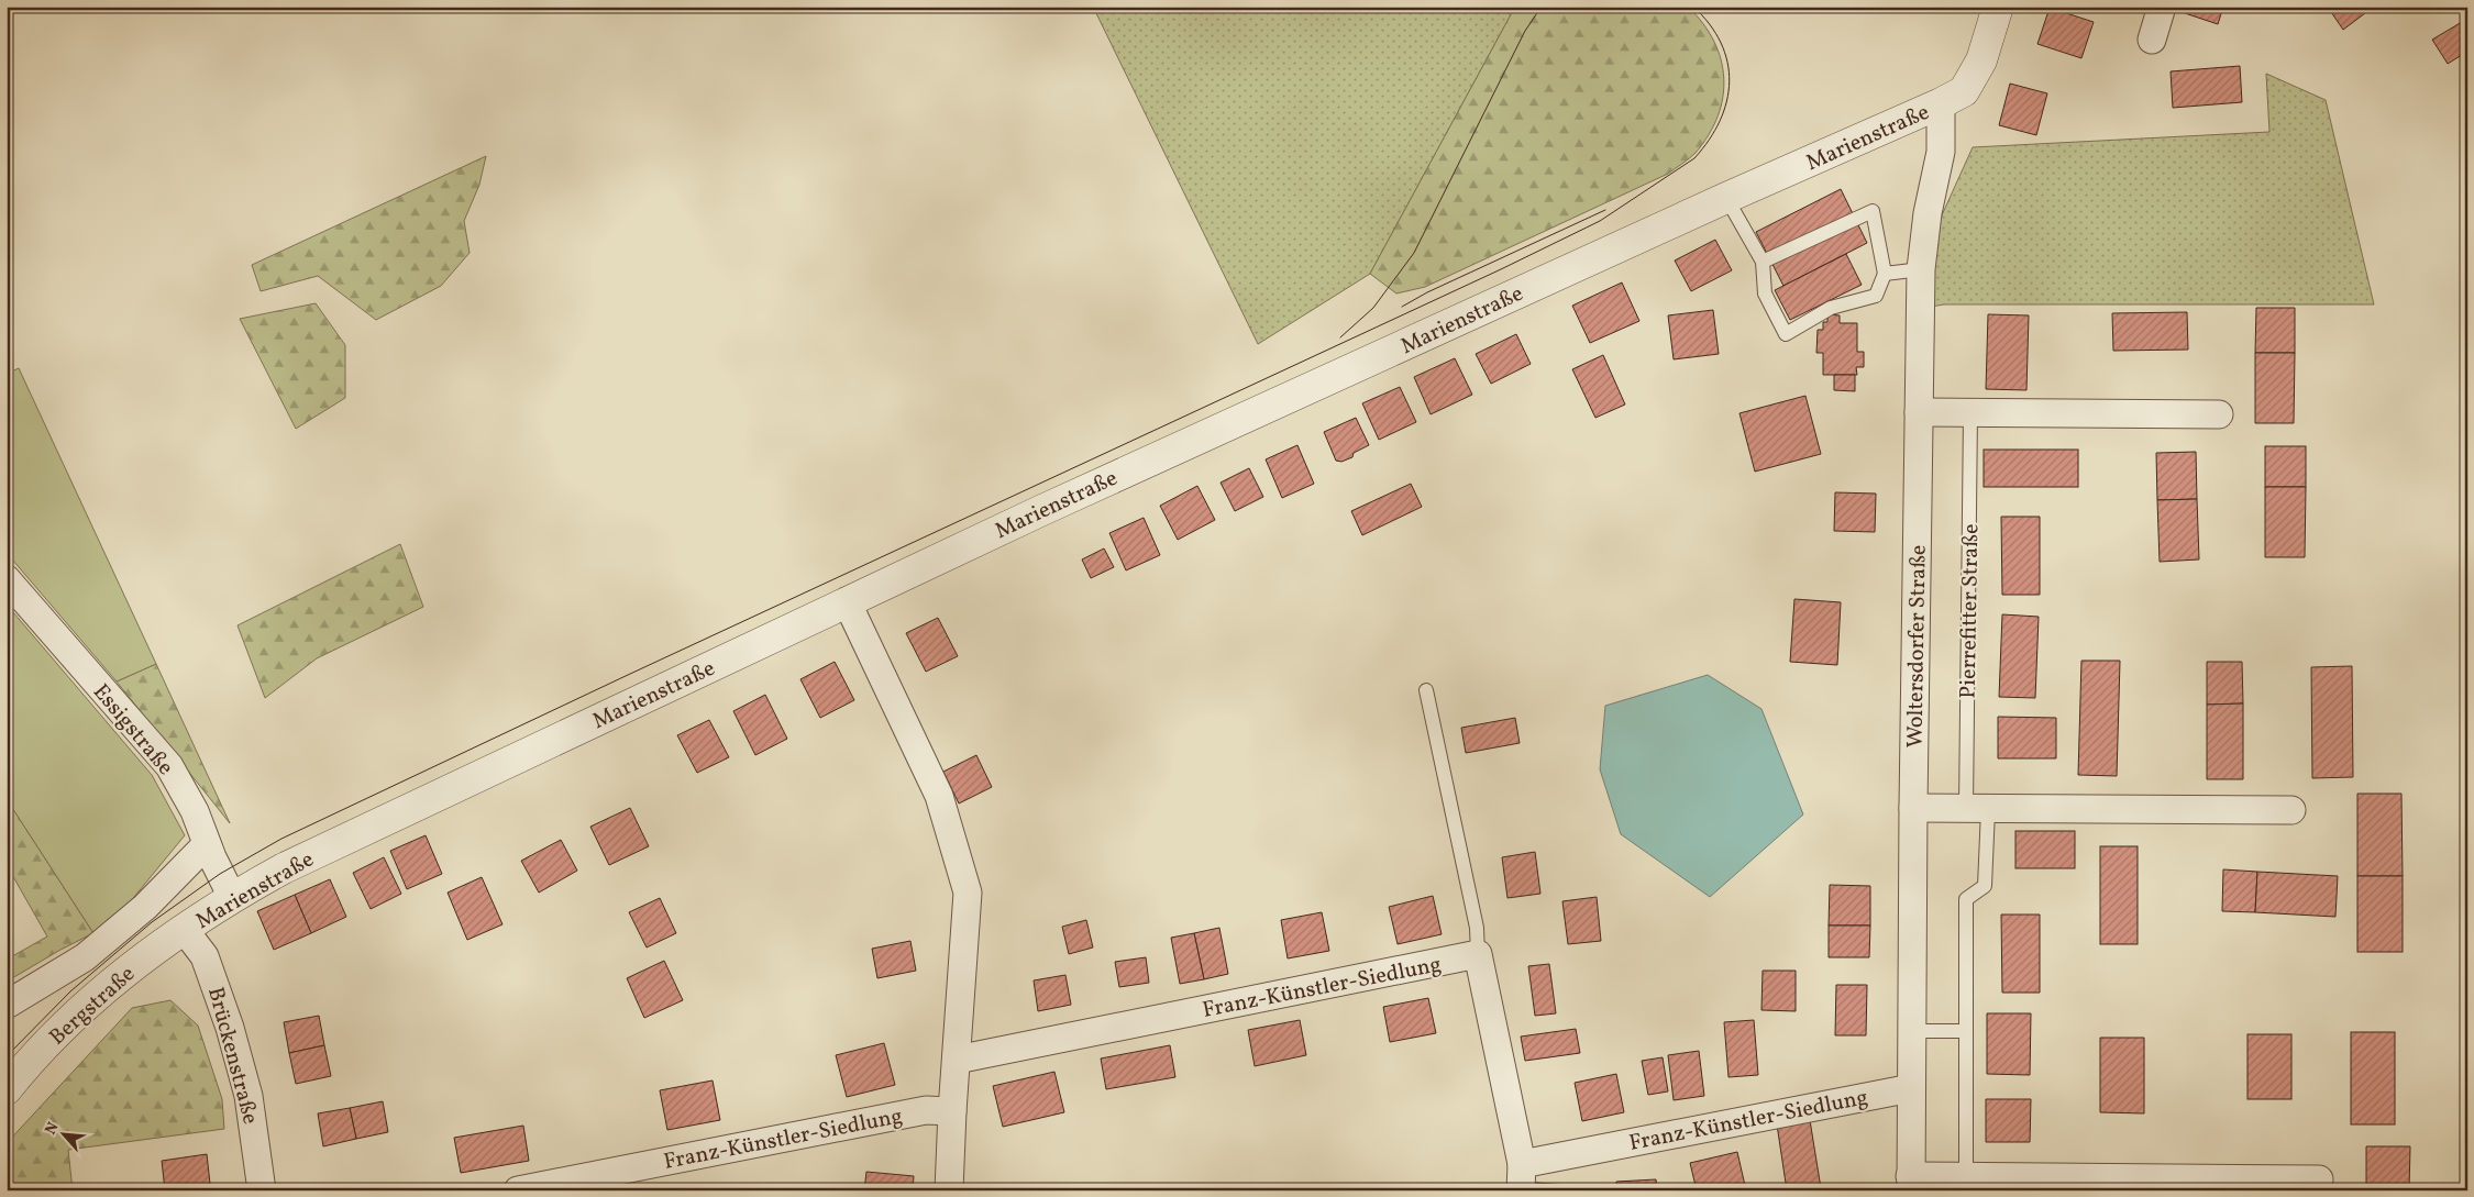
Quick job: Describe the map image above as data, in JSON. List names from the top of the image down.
{
  "streets": {
    "street": [
      "Marienstraße",
      "Woltersdorfer Straße",
      "Essigstraße",
      "Franz-Künstler-Siedlung",
      "Bergstraße",
      "Brückenstraße"
    ],
    "lane": ["Pierrefitter Straße"]
  },
  "crossings": [
    ["Marienstraße", "Woltersdorfer Straße"],
    ["Marienstraße", "Essigstraße"],
    ["Marienstraße", "Bergstraße"],
    ["Marienstraße", "Brückenstraße"],
    ["Woltersdorfer Straße", "Franz-Künstler-Siedlung"],
    ["Bergstraße", "Brückenstraße"]
  ],
  "north": "top left"
}
